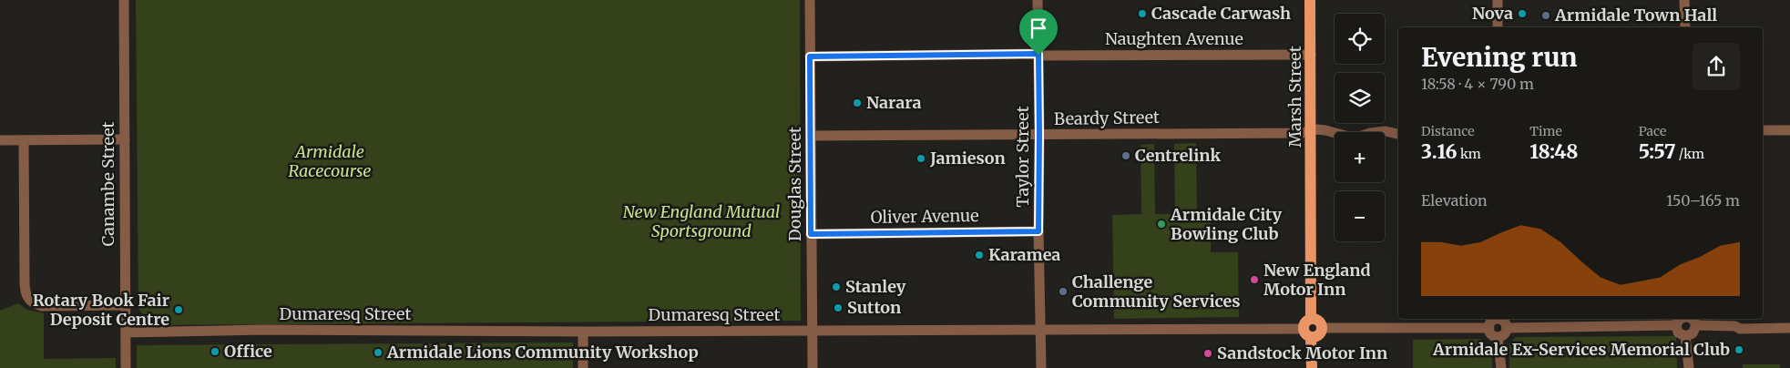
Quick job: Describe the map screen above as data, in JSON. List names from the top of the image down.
{
  "streets": {
    "main road": ["Marsh Street"],
    "street": [
      "Naughten Avenue",
      "Beardy Street",
      "Taylor Street",
      "Canambe Street",
      "Douglas Street",
      "Oliver Avenue",
      "Dumaresq Street"
    ]
  },
  "crossings": [
    ["Naughten Avenue", "Marsh Street"],
    ["Naughten Avenue", "Taylor Street"],
    ["Naughten Avenue", "Douglas Street"],
    ["Marsh Street", "Beardy Street"],
    ["Marsh Street", "Dumaresq Street"],
    ["Beardy Street", "Taylor Street"],
    ["Beardy Street", "Douglas Street"],
    ["Taylor Street", "Oliver Avenue"],
    ["Taylor Street", "Dumaresq Street"],
    ["Canambe Street", "Dumaresq Street"],
    ["Douglas Street", "Oliver Avenue"],
    ["Douglas Street", "Dumaresq Street"]
  ],
  "parks": ["Armidale Racecourse", "New England Mutual Sportsground"],
  "places": [
    "Cascade Carwash",
    "Nova",
    "Armidale Town Hall",
    "Narara",
    "Centrelink",
    "Jamieson",
    "Armidale City Bowling Club",
    "Karamea",
    "New England Motor Inn",
    "Stanley",
    "Challenge Community Services",
    "Sutton",
    "Rotary Book Fair Deposit Centre",
    "Armidale Ex-Services Memorial Club",
    "Office",
    "Armidale Lions Community Workshop",
    "Sandstock Motor Inn"
  ],
  "page": {
    "map_buttons": ["+", "−"],
    "heading": ["Evening run", "18:58 · 4 × 790 m"],
    "stats": [
      ["Distance", "3.16 km"],
      ["Time", "18:48"],
      ["Pace", "5:57 /km"]
    ],
    "chart": ["Elevation", "150–165 m"]
  }
}
